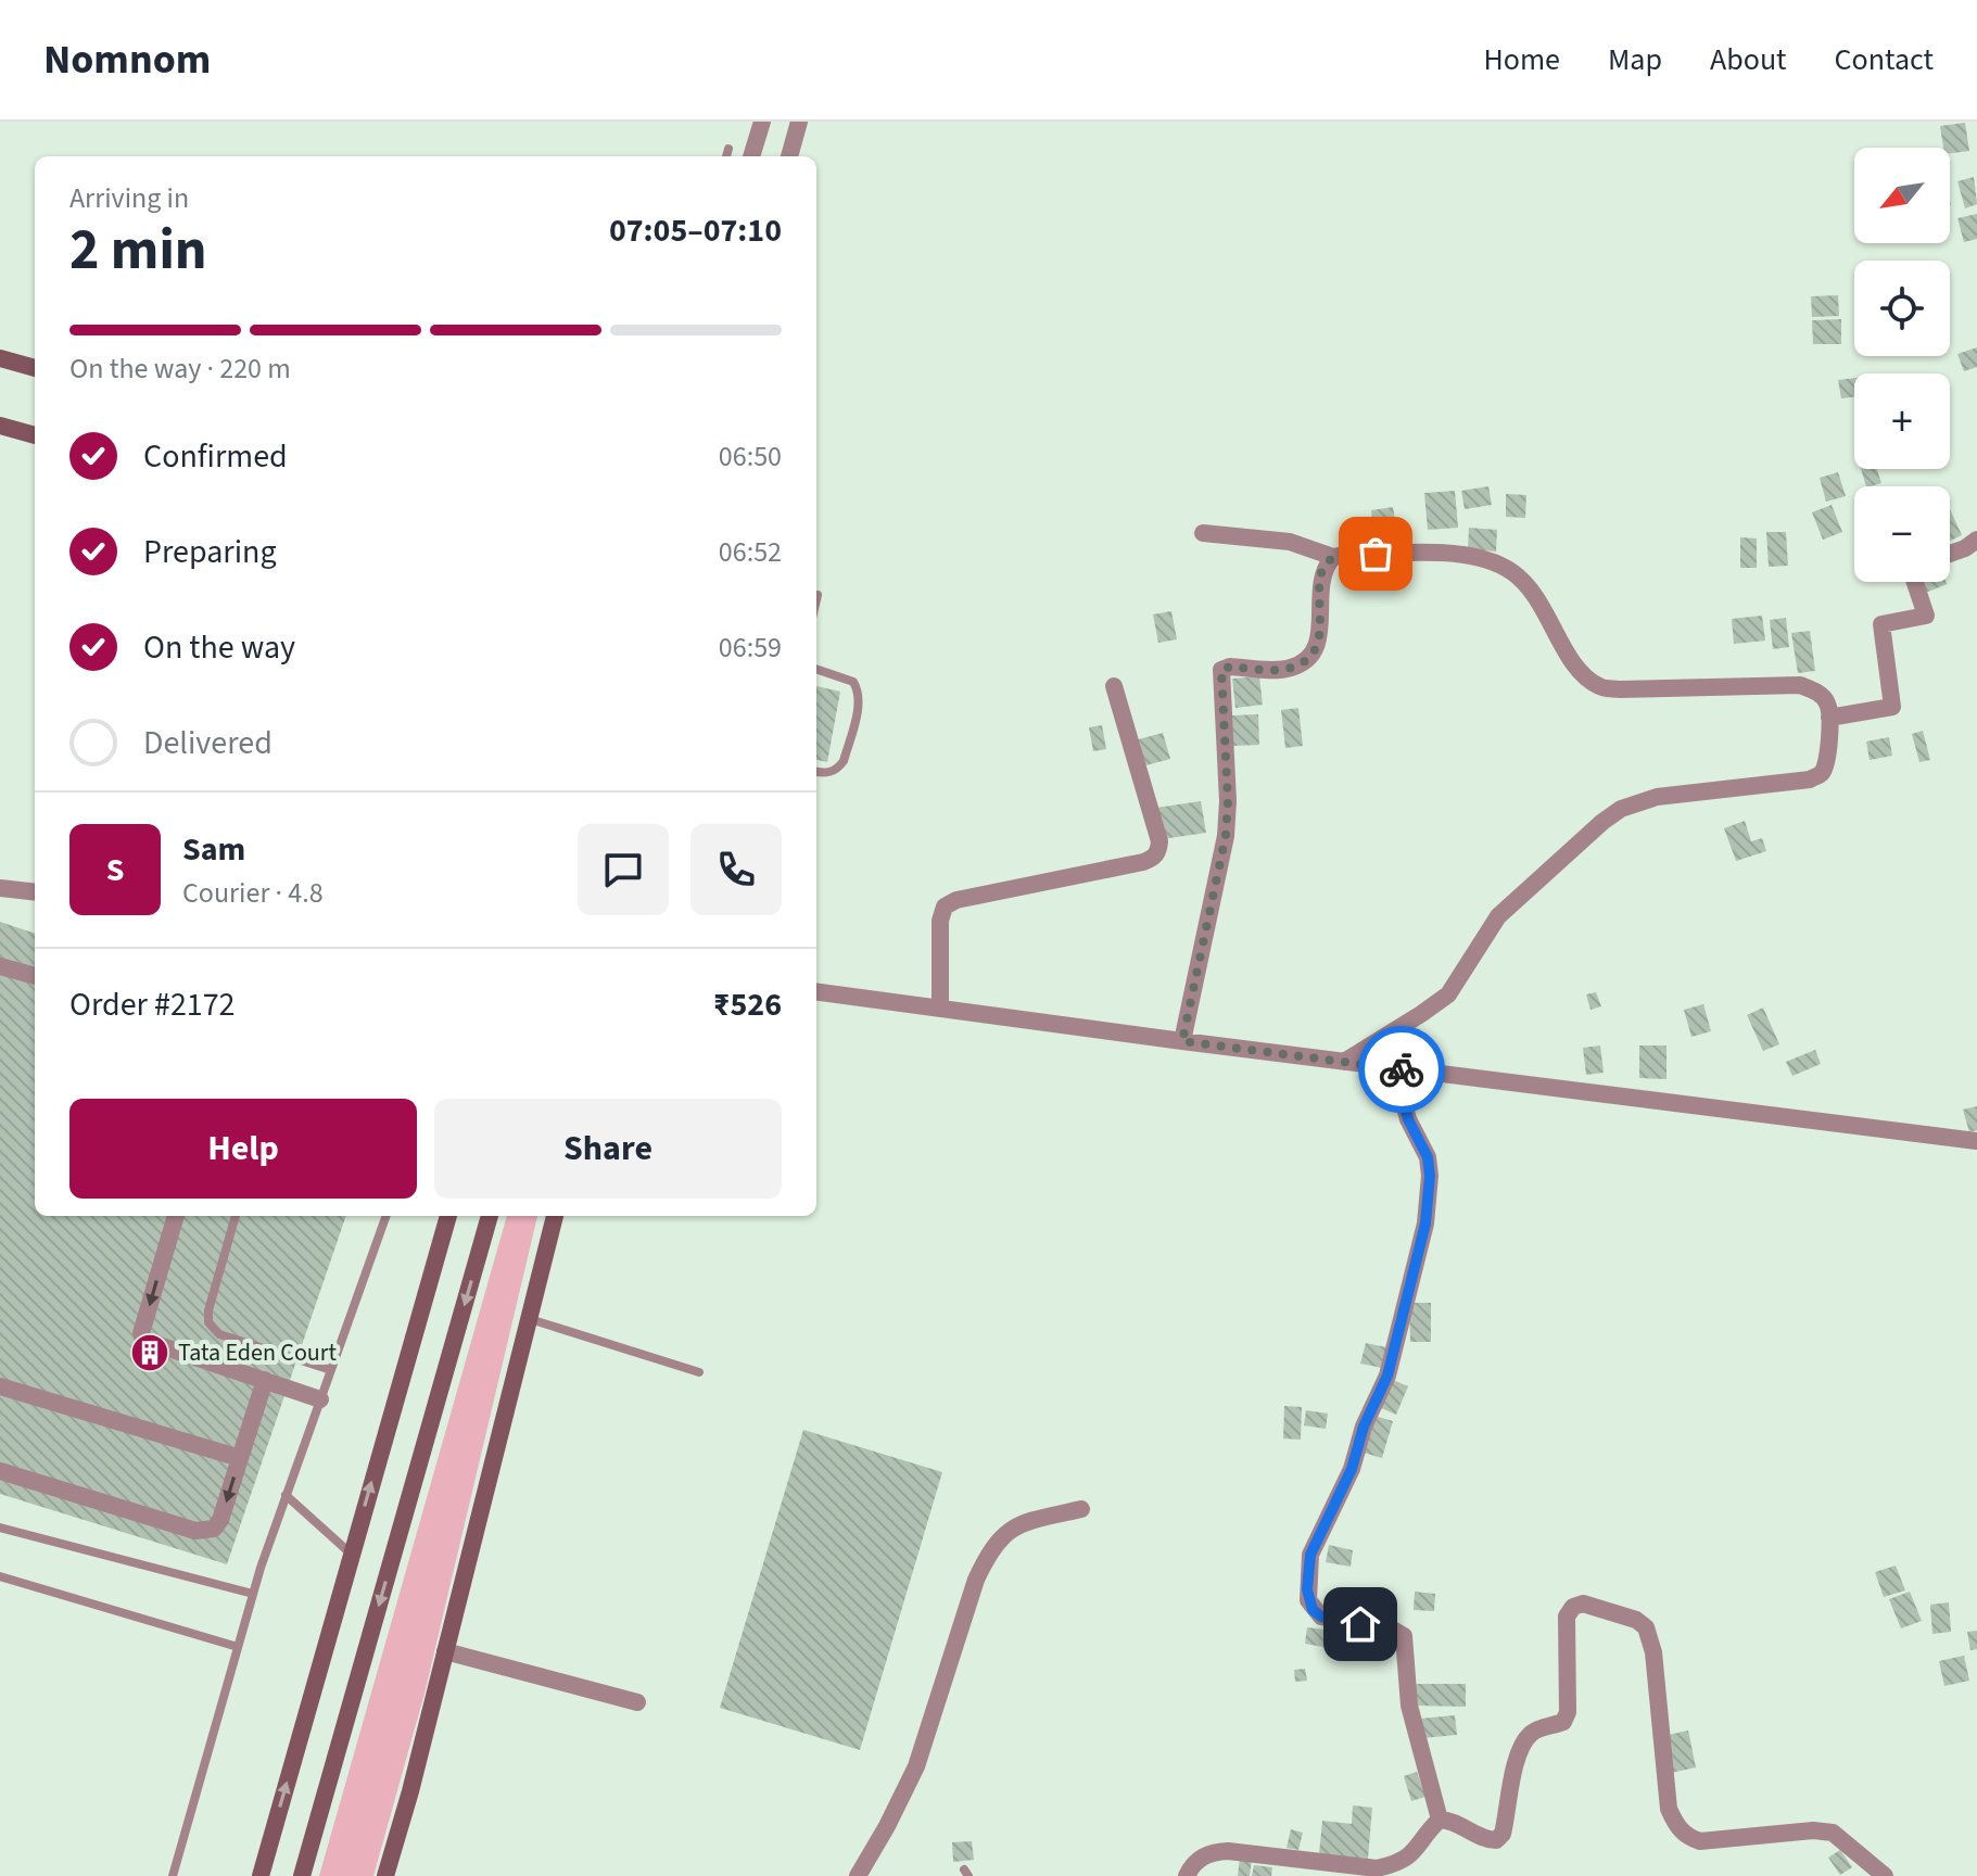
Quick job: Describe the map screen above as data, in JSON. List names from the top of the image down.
{
  "places": {
    "building": ["Tata Eden Court"]
  },
  "north": "bottom left",
  "page": {
    "header": "Nomnom",
    "nav": [
      "Home",
      "Map",
      "About",
      "Contact"
    ],
    "map_buttons": ["+", "−"],
    "heading": ["2 min", "Arriving in", "07:05–07:10"],
    "panel": [
      "Sam",
      "Courier · 4.8",
      "Order #2172",
      "₹526"
    ],
    "bar": "On the way · 220 m",
    "list": [
      ["Confirmed", "06:50"],
      ["Preparing", "06:52"],
      ["On the way", "06:59"],
      "Delivered"
    ],
    "round": "S",
    "buttons": ["Help", "Share"]
  }
}
